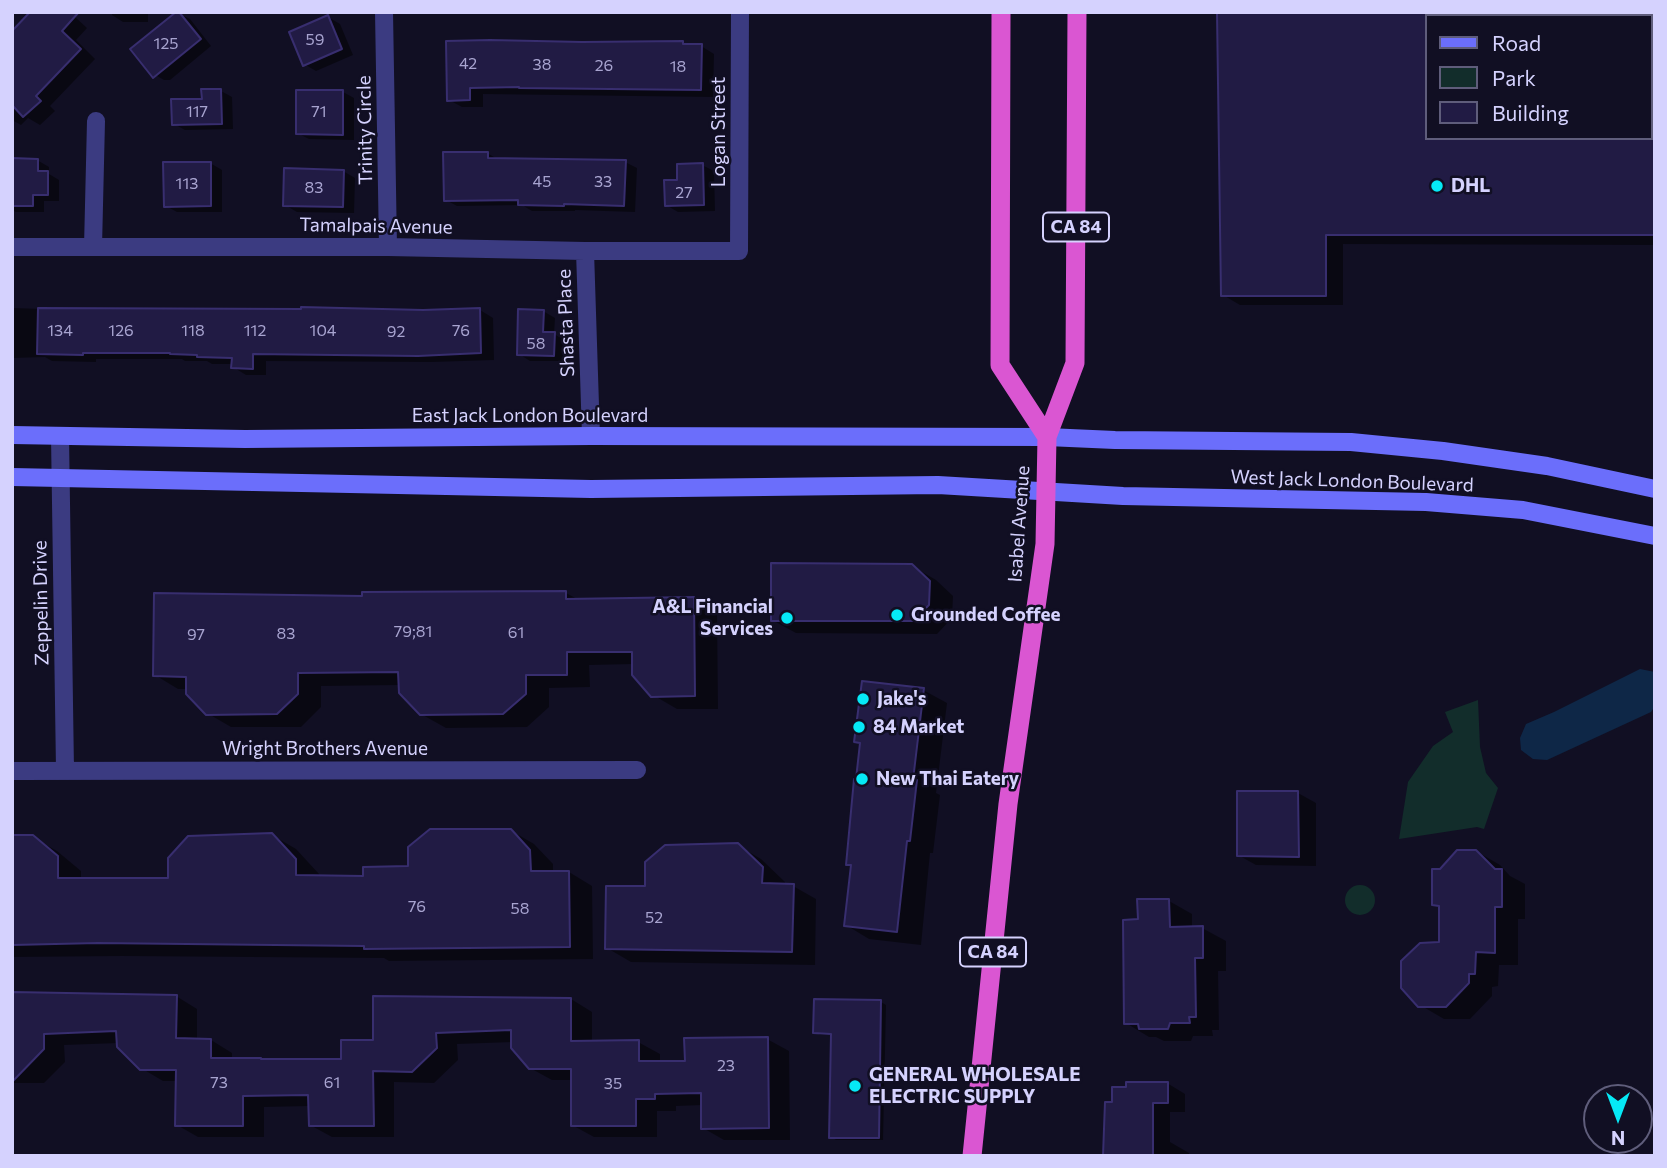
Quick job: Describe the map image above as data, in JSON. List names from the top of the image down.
{
  "streets": {
    "highway": ["CA 84", "Isabel Avenue"],
    "main road": ["East Jack London Boulevard", "West Jack London Boulevard"],
    "street": [
      "Trinity Circle",
      "Logan Street",
      "Tamalpais Avenue",
      "Shasta Place",
      "Zeppelin Drive",
      "Wright Brothers Avenue"
    ]
  },
  "crossings": [
    ["Trinity Circle", "Tamalpais Avenue"],
    ["Logan Street", "Tamalpais Avenue"],
    ["Tamalpais Avenue", "Shasta Place"],
    ["Shasta Place", "East Jack London Boulevard"],
    ["East Jack London Boulevard", "West Jack London Boulevard"],
    ["East Jack London Boulevard", "Isabel Avenue"],
    ["East Jack London Boulevard", "Zeppelin Drive"],
    ["West Jack London Boulevard", "Isabel Avenue"],
    ["Zeppelin Drive", "Wright Brothers Avenue"]
  ],
  "places": [
    "DHL",
    "Grounded Coffee",
    "A&L Financial Services",
    "Jake's",
    "84 Market",
    "New Thai Eatery",
    "GENERAL WHOLESALE ELECTRIC SUPPLY"
  ],
  "house_numbers": [
    "59",
    "125",
    "42",
    "38",
    "26",
    "18",
    "117",
    "71",
    "45",
    "33",
    "113",
    "83",
    "27",
    "134",
    "126",
    "118",
    "112",
    "104",
    "76",
    "92",
    "58",
    "79;81",
    "61",
    "83",
    "97",
    "76",
    "58",
    "52",
    "23",
    "73",
    "61",
    "35"
  ],
  "legend": ["Road", "Park", "Building"],
  "north": "bottom"
}
